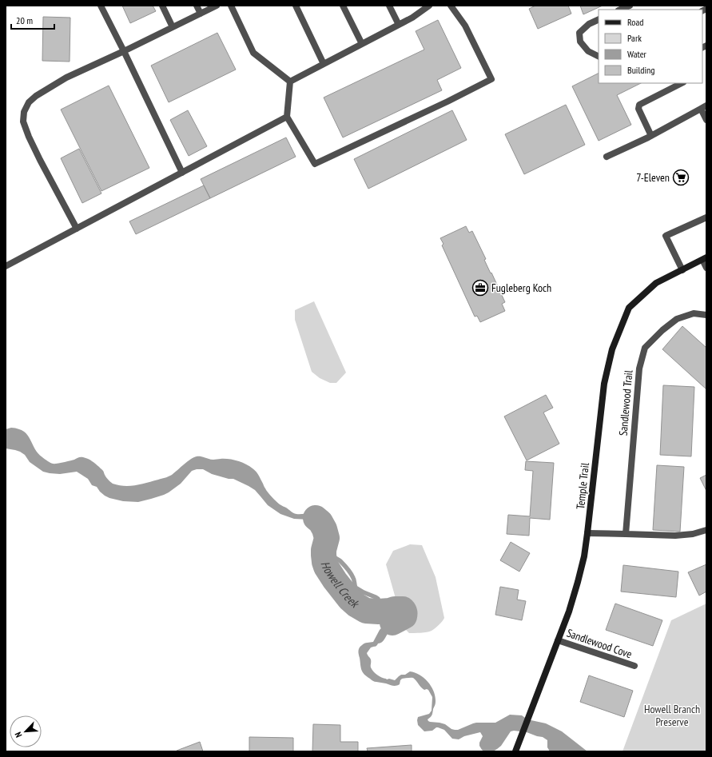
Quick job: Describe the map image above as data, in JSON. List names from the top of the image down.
{
  "streets": {
    "street": ["Temple Trail"],
    "lane": ["Sandlewood Trail", "Sandlewood Cove"]
  },
  "crossings": [
    ["Temple Trail", "Sandlewood Cove"]
  ],
  "water": ["Howell Creek"],
  "parks": ["Howell Branch Preserve"],
  "places": {
    "supermarket": ["7-Eleven"],
    "office": ["Fugleberg Koch"]
  },
  "legend": [
    "Road",
    "Park",
    "Water",
    "Building"
  ],
  "scale_bar": "20 m",
  "north": "bottom left"
}
